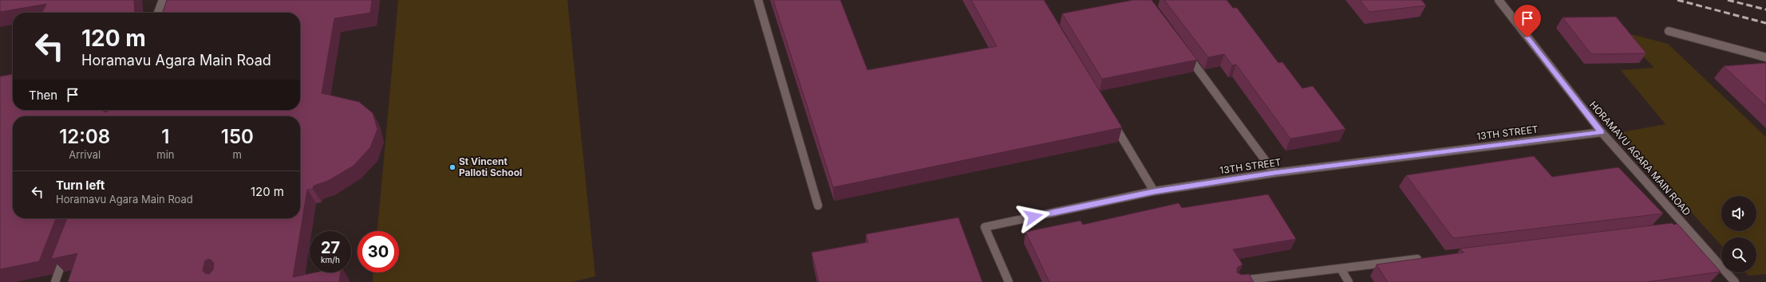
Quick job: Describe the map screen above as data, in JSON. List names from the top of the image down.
{
  "streets": {
    "street": ["13TH STREET", "HORAMAVU AGARA MAIN ROAD"]
  },
  "crossings": [
    ["13TH STREET", "HORAMAVU AGARA MAIN ROAD"]
  ],
  "places": ["St Vincent Palloti School"],
  "page": {
    "turn": ["120 m", "Horamavu Agara Main Road"],
    "then": "Then",
    "eta": [
      "12:08",
      "Arrival",
      "1",
      "min",
      "150",
      "m"
    ],
    "list": [
      {
        "name": "Turn left",
        "note": "Horamavu Agara Main Road",
        "value": "120 m"
      }
    ],
    "speed": "27 km/h",
    "limit": "30"
  }
}
